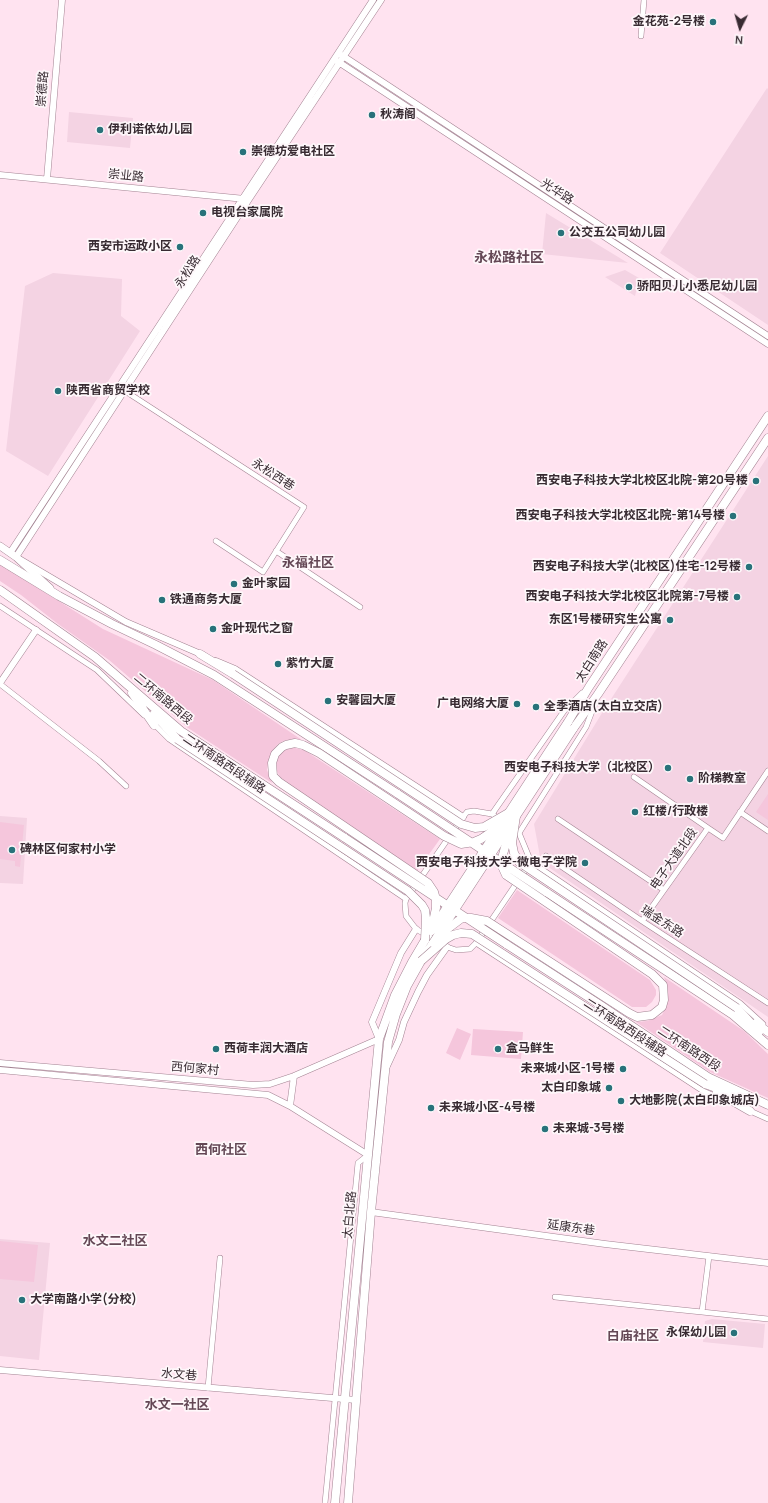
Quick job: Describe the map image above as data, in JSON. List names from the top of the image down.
{
  "streets": {
    "main road": ["太白南路", "二环南路西段", "太白北路"],
    "street": [
      "崇德路",
      "崇业路",
      "光华路",
      "永松路",
      "永松西巷",
      "二环南路西段辅路",
      "电子大道北段",
      "瑞金东路",
      "西何家村",
      "延康东巷",
      "水文巷"
    ]
  },
  "crossings": [
    ["崇德路", "崇业路"],
    ["崇业路", "永松路"],
    ["光华路", "永松路"],
    ["永松路", "永松西巷"],
    ["太白南路", "太白北路"],
    ["电子大道北段", "瑞金东路"],
    ["西何家村", "太白北路"],
    ["太白北路", "延康东巷"],
    ["太白北路", "水文巷"]
  ],
  "districts": [
    "永松路社区",
    "永福社区",
    "西何社区",
    "水文二社区",
    "白庙社区",
    "水文一社区"
  ],
  "places": [
    "金花苑-2号楼",
    "秋涛阁",
    "伊利诺依幼儿园",
    "崇德坊爱电社区",
    "电视台家属院",
    "公交五公司幼儿园",
    "西安市运政小区",
    "骄阳贝儿小悉尼幼儿园",
    "陕西省商贸学校",
    "西安电子科技大学北校区北院-第20号楼",
    "西安电子科技大学北校区北院-第14号楼",
    "西安电子科技大学(北校区)住宅-12号楼",
    "金叶家园",
    "西安电子科技大学北校区北院第-7号楼",
    "铁通商务大厦",
    "东区1号楼研究生公寓",
    "金叶现代之窗",
    "紫竹大厦",
    "安馨园大厦",
    "广电网络大厦",
    "全季酒店(太白立交店)",
    "西安电子科技大学（北校区）",
    "阶梯教室",
    "红楼/行政楼",
    "碑林区何家村小学",
    "西安电子科技大学-微电子学院",
    "西荷丰润大酒店",
    "盒马鲜生",
    "未来城小区-1号楼",
    "太白印象城",
    "大地影院(太白印象城店)",
    "未来城小区-4号楼",
    "未来城-3号楼",
    "大学南路小学(分校)",
    "永保幼儿园"
  ],
  "north": "bottom"
}
